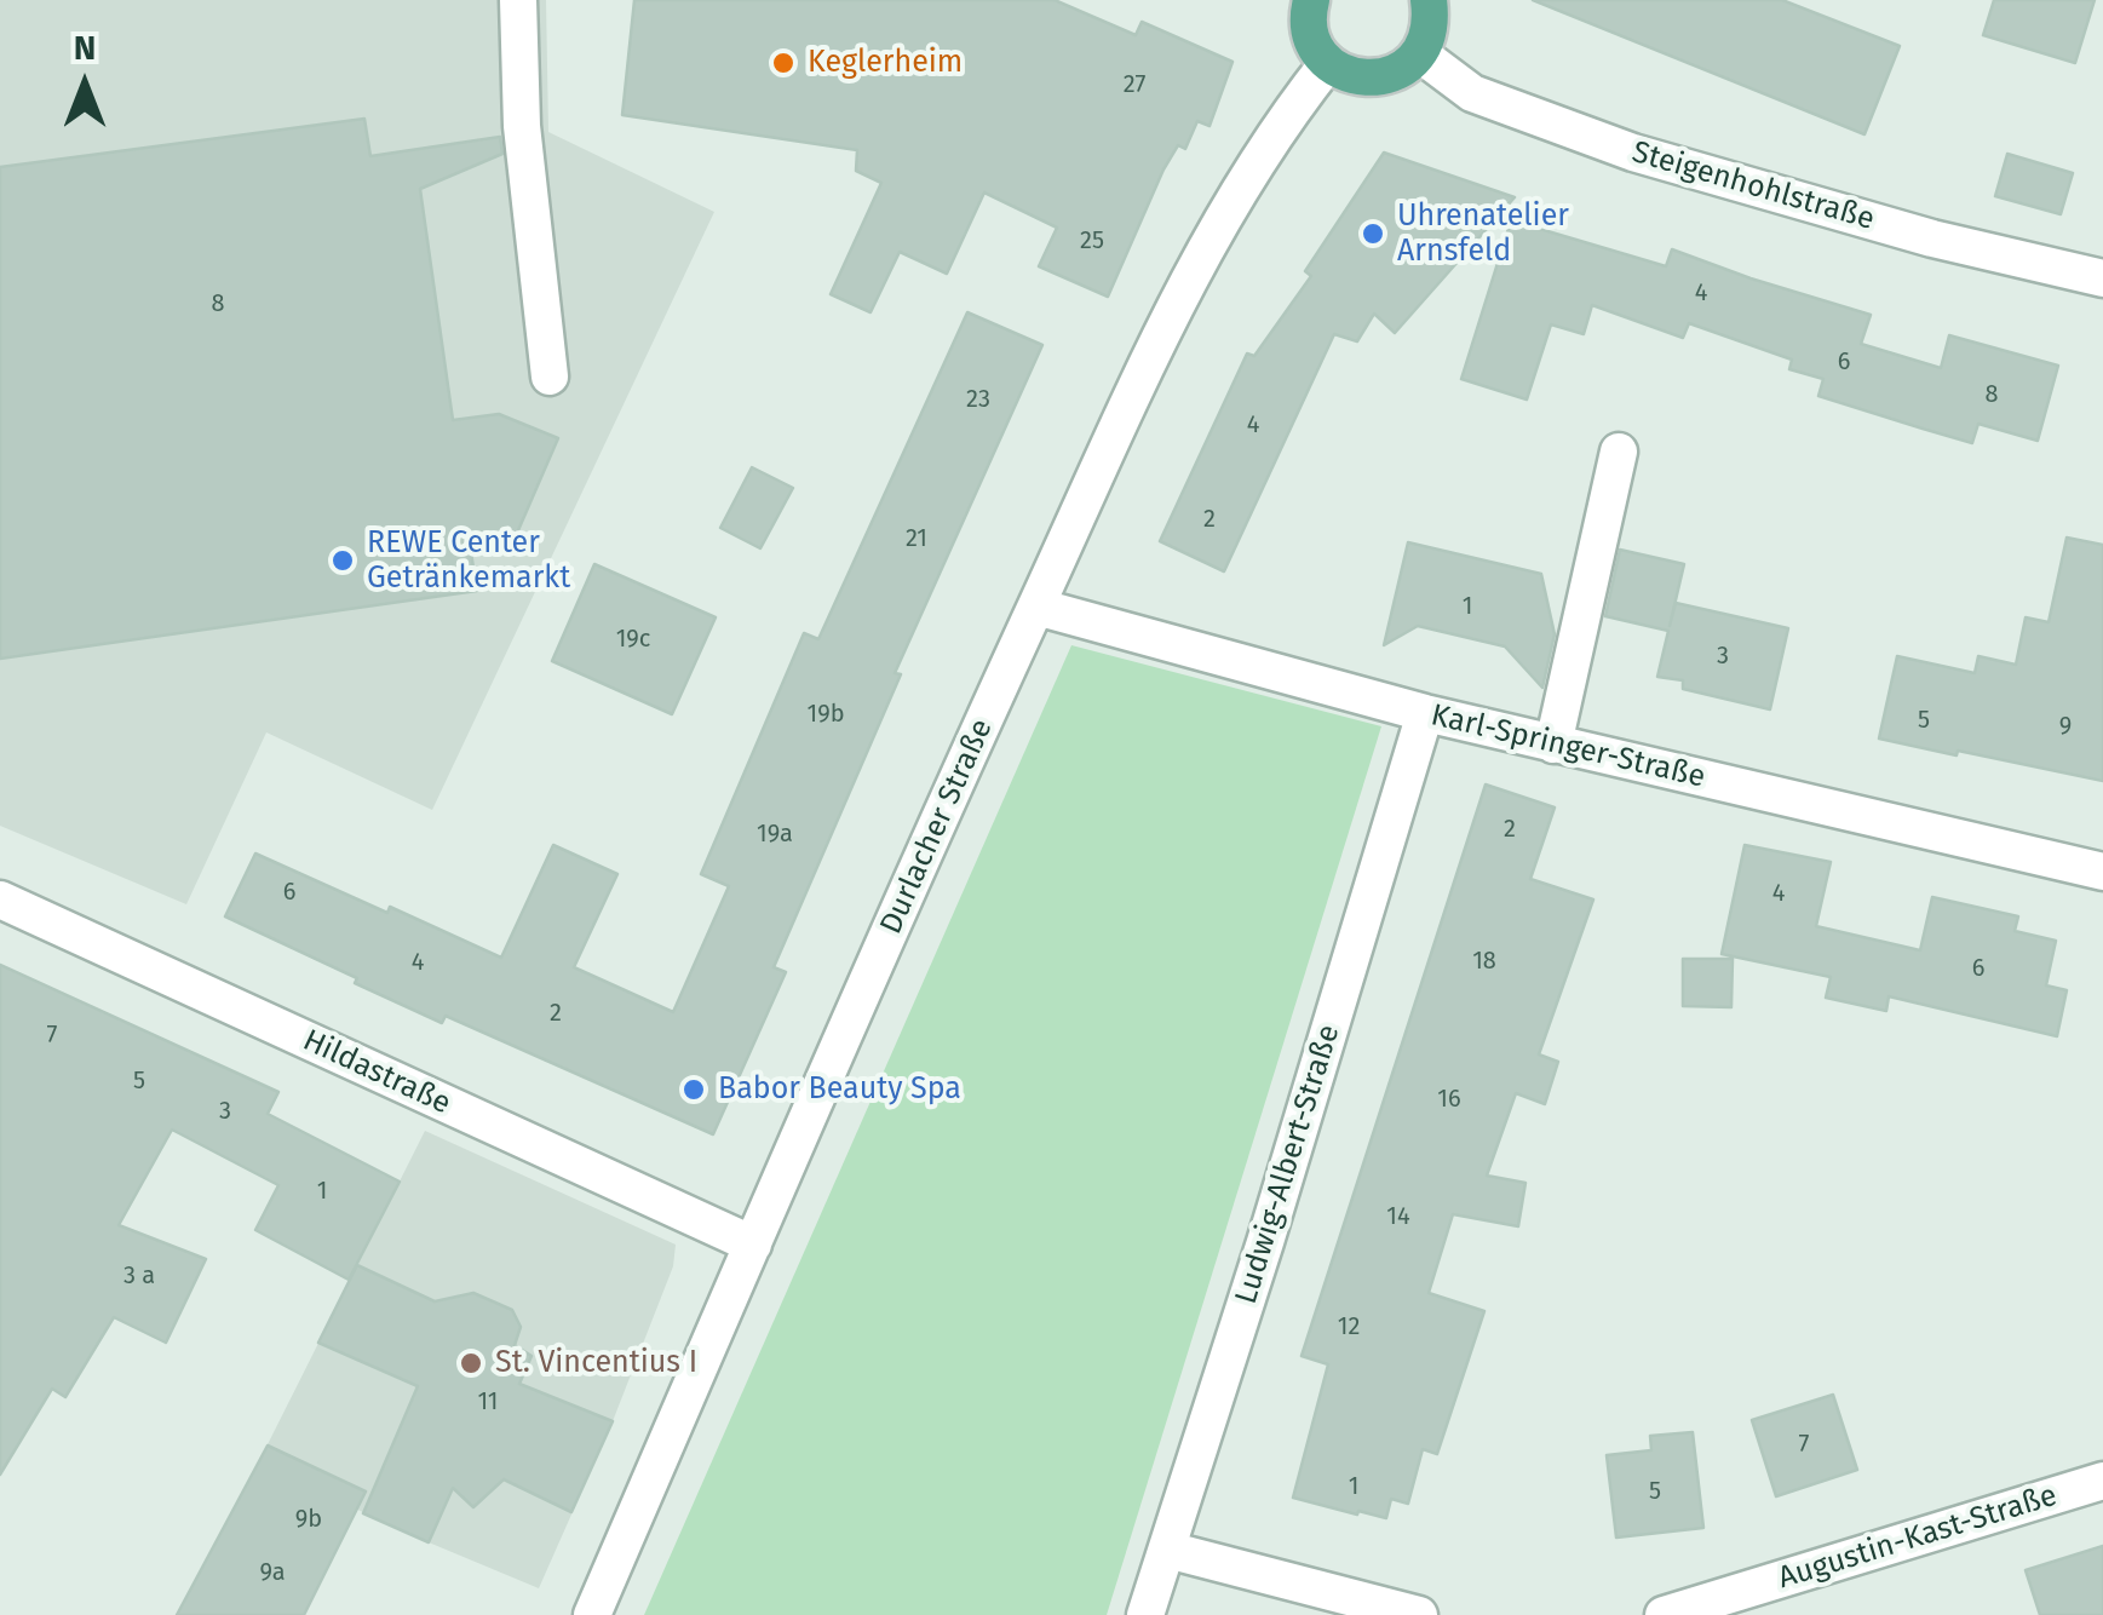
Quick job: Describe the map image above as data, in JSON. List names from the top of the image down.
{
  "streets": {
    "street": [
      "Steigenhohlstraße",
      "Karl-Springer-Straße",
      "Durlacher Straße",
      "Hildastraße",
      "Ludwig-Albert-Straße",
      "Augustin-Kast-Straße"
    ]
  },
  "crossings": [
    ["Karl-Springer-Straße", "Durlacher Straße"],
    ["Karl-Springer-Straße", "Ludwig-Albert-Straße"],
    ["Durlacher Straße", "Hildastraße"]
  ],
  "places": [
    "Keglerheim",
    "Uhrenatelier Arnsfeld",
    "REWE Center Getränkemarkt",
    "Babor Beauty Spa",
    "St. Vincentius I"
  ],
  "house_numbers": [
    "27",
    "25",
    "4",
    "8",
    "6",
    "8",
    "23",
    "4",
    "2",
    "21",
    "1",
    "19c",
    "3",
    "19b",
    "5",
    "9",
    "2",
    "19a",
    "6",
    "4",
    "18",
    "4",
    "6",
    "2",
    "7",
    "5",
    "16",
    "3",
    "1",
    "14",
    "3 a",
    "12",
    "11",
    "7",
    "1",
    "5",
    "9b",
    "9a"
  ],
  "north": "top"
}
